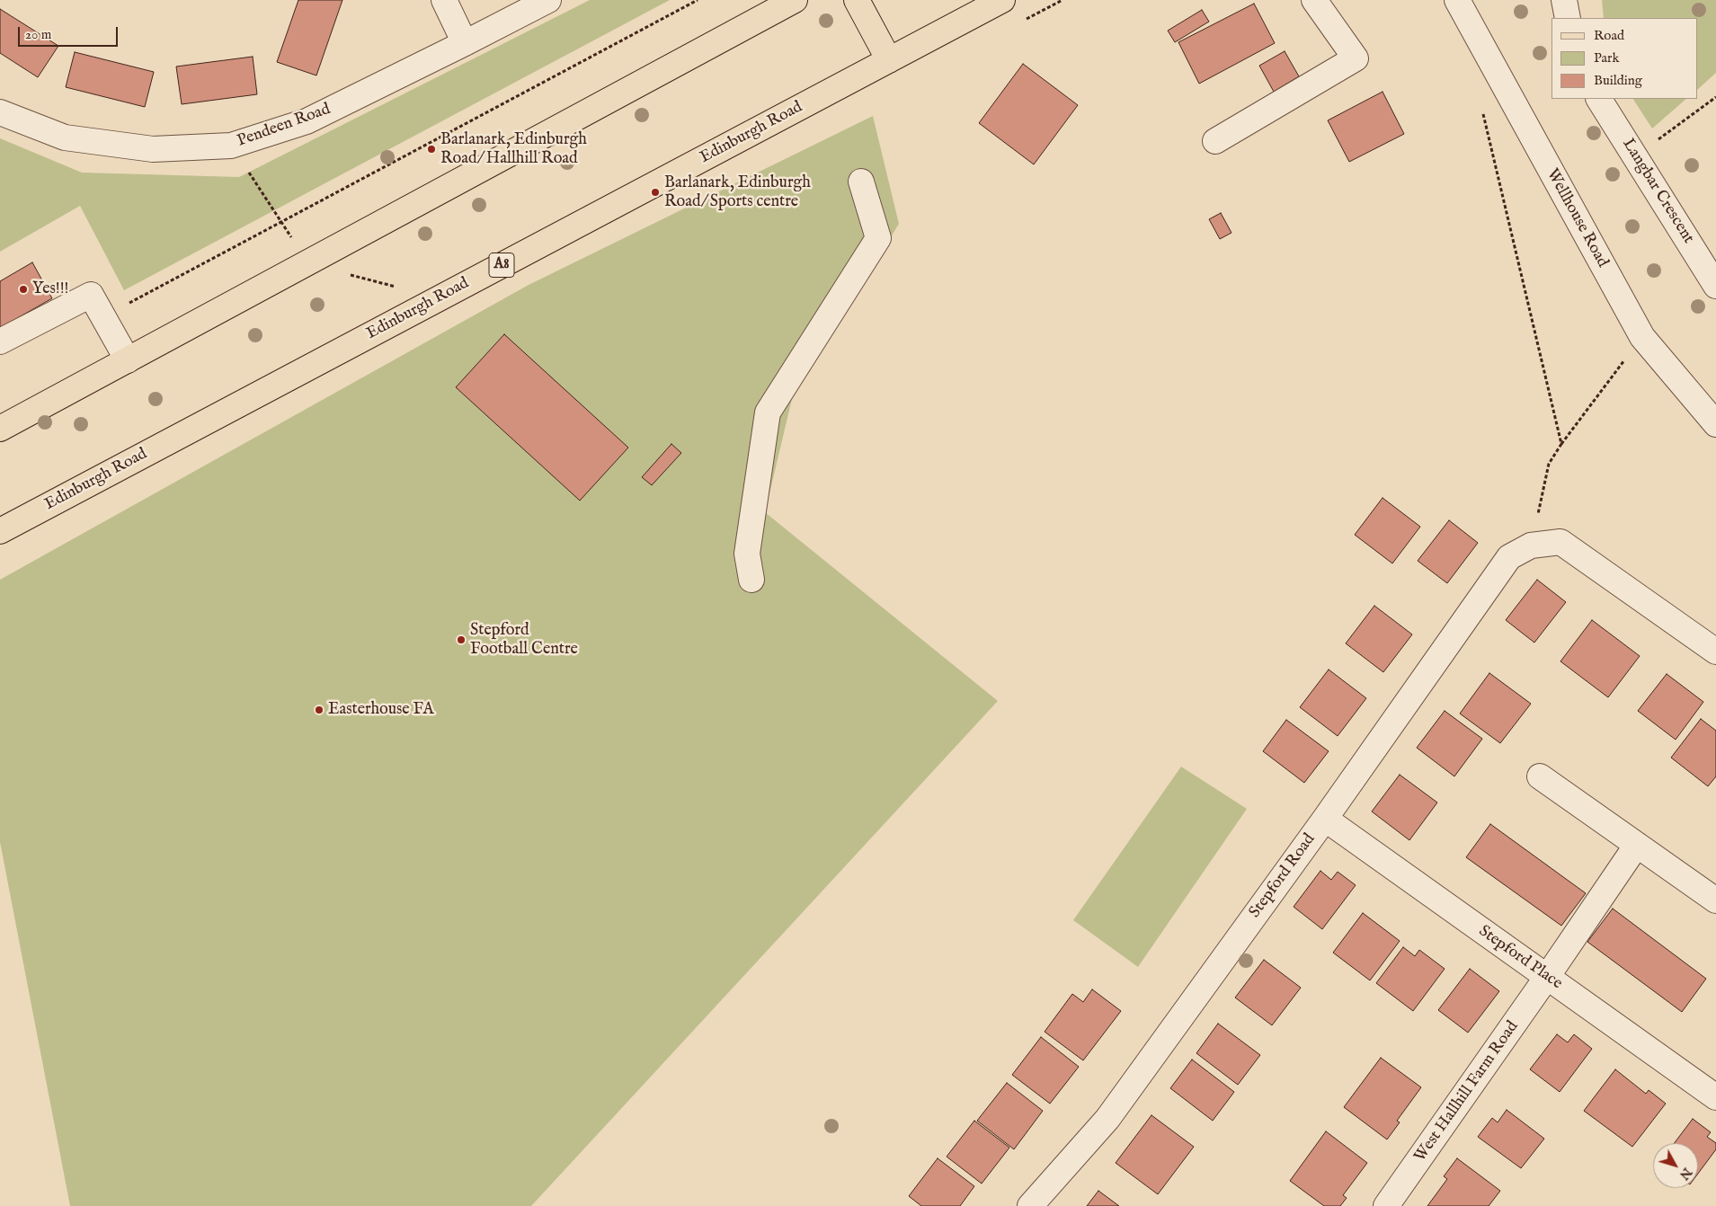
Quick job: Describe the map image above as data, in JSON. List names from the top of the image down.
{
  "streets": {
    "main road": ["Edinburgh Road", "A8"],
    "street": [
      "Pendeen Road",
      "Langbar Crescent",
      "Wellhouse Road",
      "Stepford Road",
      "Stepford Place",
      "West Hallhill Farm Road"
    ]
  },
  "crossings": [
    ["Stepford Road", "Stepford Place"],
    ["Stepford Place", "West Hallhill Farm Road"]
  ],
  "places": [
    "Barlanark, Edinburgh Road/ Hallhill Road",
    "Barlanark, Edinburgh Road/ Sports centre",
    "Yes!!!",
    "Stepford Football Centre",
    "Easterhouse FA"
  ],
  "legend": ["Road", "Park", "Building"],
  "scale_bar": "20 m",
  "north": "bottom right"
}
